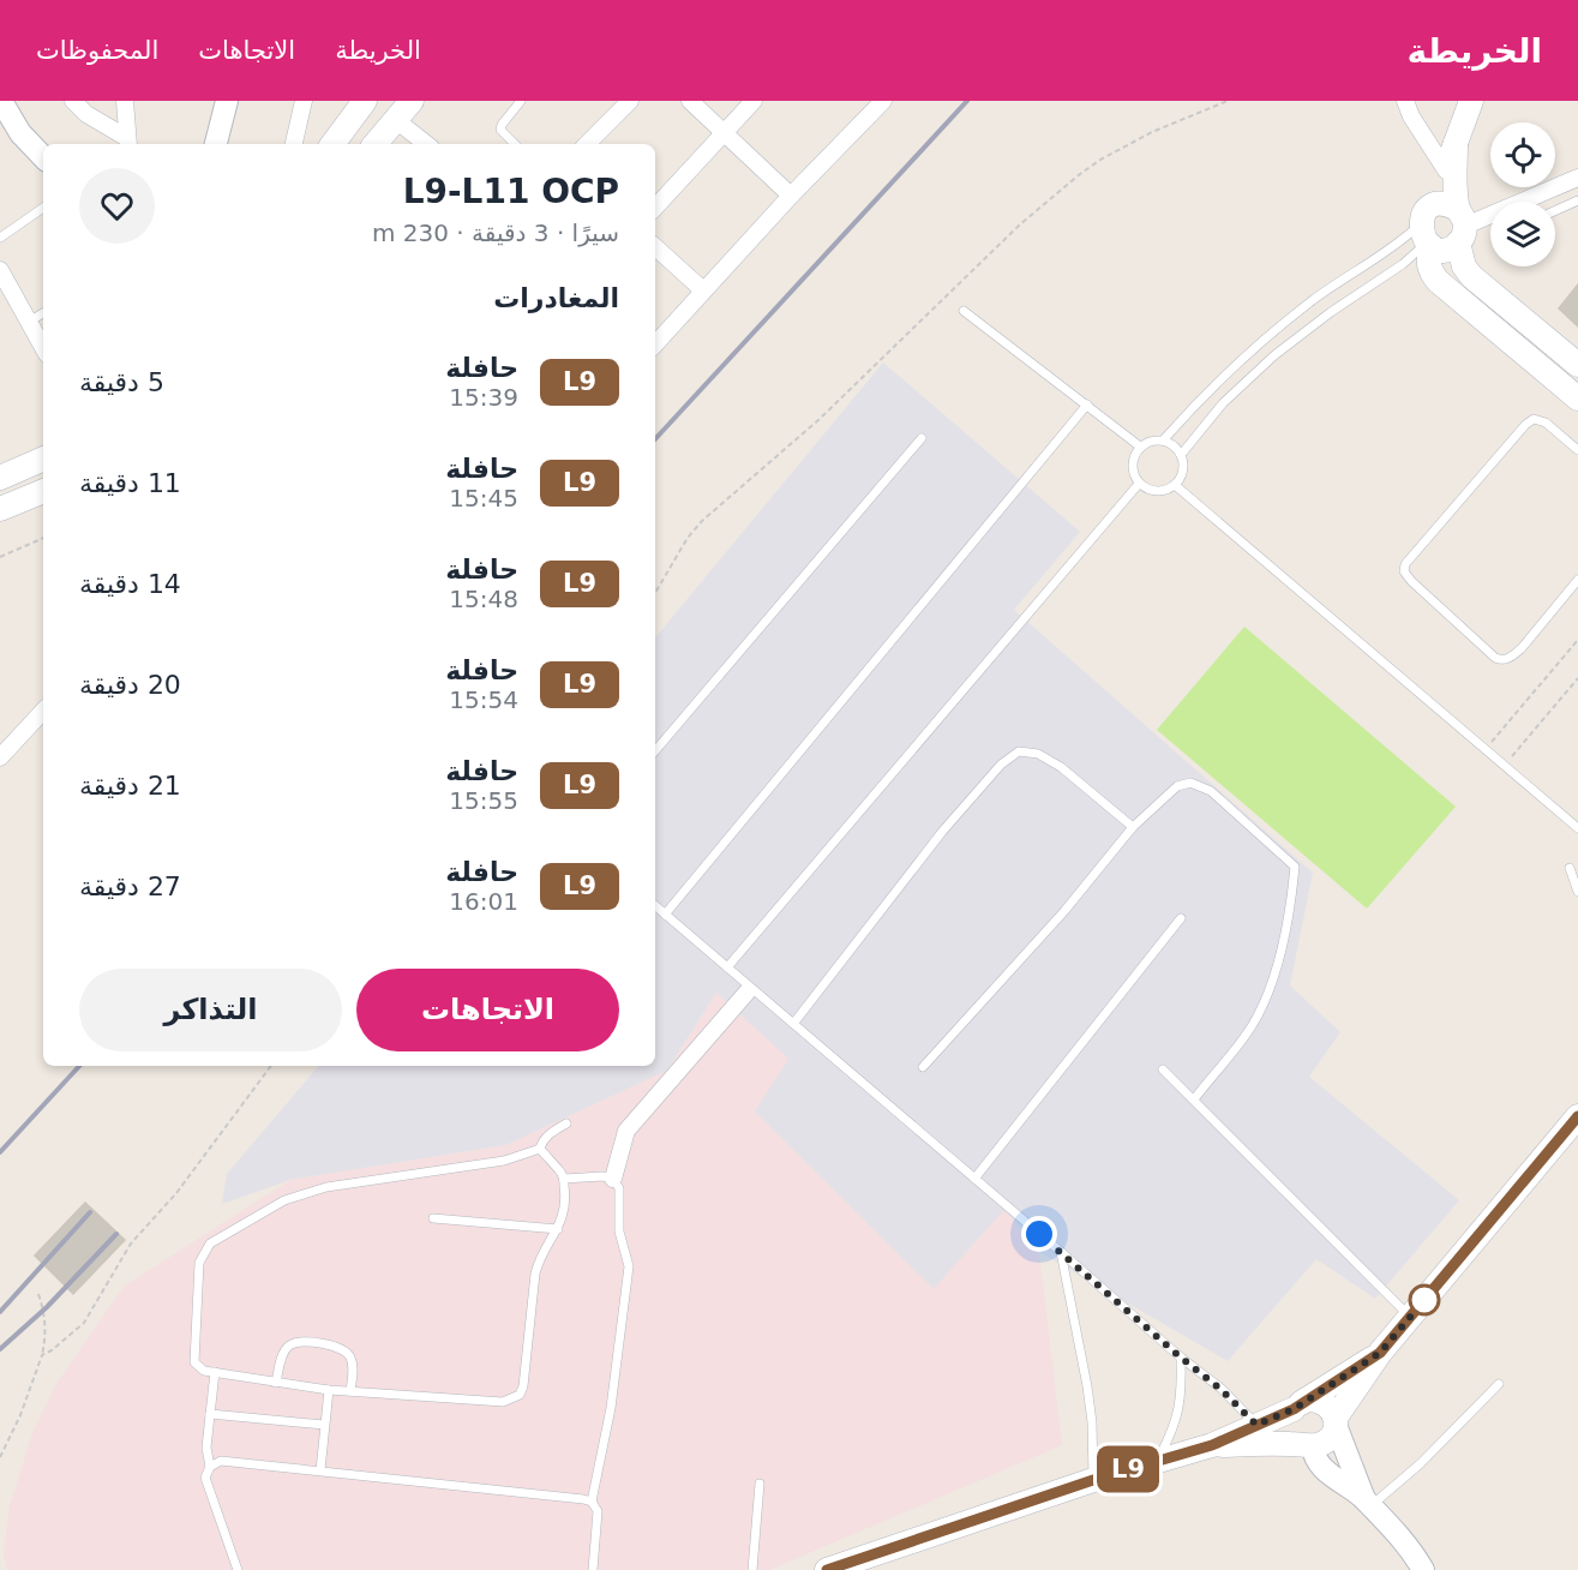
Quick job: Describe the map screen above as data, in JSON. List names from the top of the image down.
{
  "lines": ["bus line L9"],
  "page": {
    "header": "الخريطة",
    "nav": ["الخريطة", "الاتجاهات", "المحفوظات"],
    "on_map": "L9",
    "heading": [
      ["L9-L11 OCP", "سيرًا · 3 دقيقة · 230 m"],
      "المغادرات"
    ],
    "list": [
      {
        "mark": "L9",
        "name": "حافلة",
        "note": "15:39",
        "value": "5 دقيقة"
      },
      {
        "mark": "L9",
        "name": "حافلة",
        "note": "15:45",
        "value": "11 دقيقة"
      },
      {
        "mark": "L9",
        "name": "حافلة",
        "note": "15:48",
        "value": "14 دقيقة"
      },
      {
        "mark": "L9",
        "name": "حافلة",
        "note": "15:54",
        "value": "20 دقيقة"
      },
      {
        "mark": "L9",
        "name": "حافلة",
        "note": "15:55",
        "value": "21 دقيقة"
      },
      {
        "mark": "L9",
        "name": "حافلة",
        "note": "16:01",
        "value": "27 دقيقة"
      }
    ],
    "buttons": ["الاتجاهات", "التذاكر"]
  }
}
